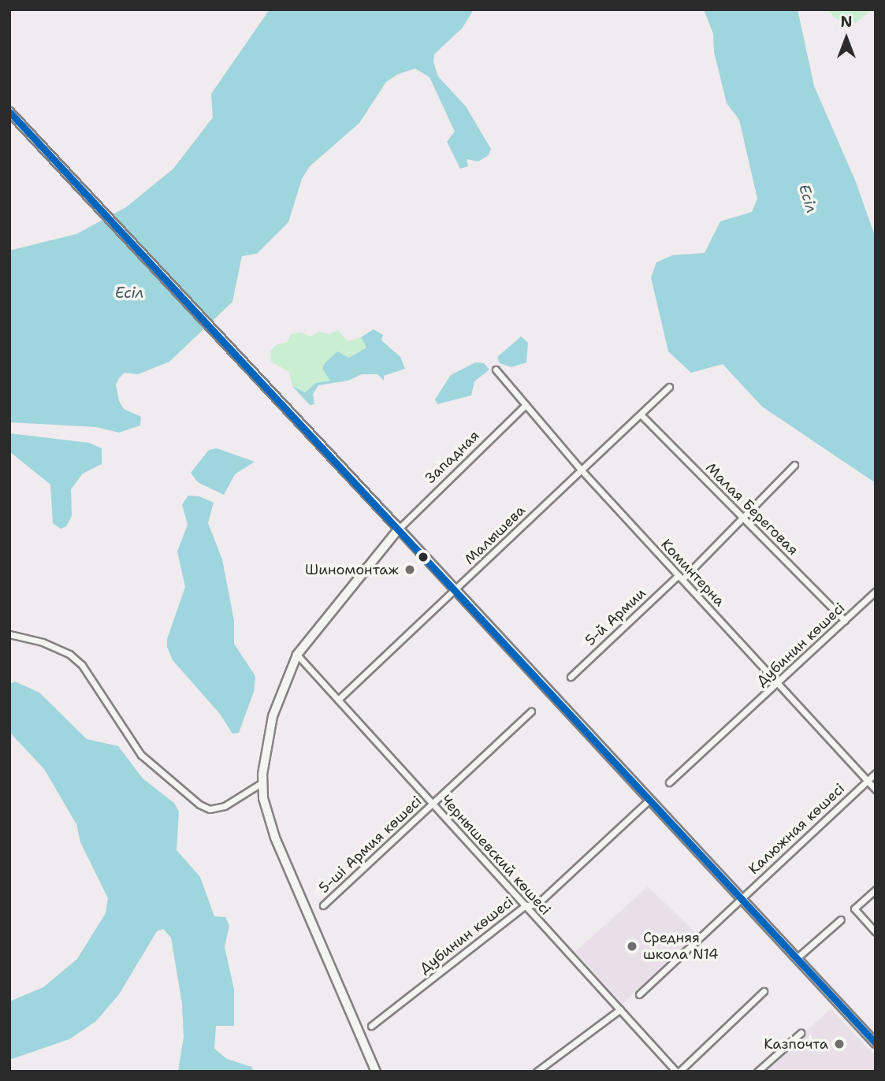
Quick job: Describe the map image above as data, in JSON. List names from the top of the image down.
{
  "streets": {
    "street": [
      "Западная",
      "Малая Береговая",
      "Малышева",
      "Коминтерна",
      "5-й Армии",
      "Дубинин көшесі",
      "Калюжная көшесі",
      "5-ші Армия көшесі",
      "Чернышевский көшесі"
    ]
  },
  "crossings": [
    ["Западная", "Коминтерна"],
    ["Малая Береговая", "Малышева"],
    ["Малая Береговая", "5-й Армии"],
    ["Малая Береговая", "Дубинин көшесі"],
    ["Малышева", "Коминтерна"],
    ["Малышева", "Чернышевский көшесі"],
    ["Коминтерна", "5-й Армии"],
    ["Коминтерна", "Дубинин көшесі"],
    ["Коминтерна", "Калюжная көшесі"],
    ["Дубинин көшесі", "Чернышевский көшесі"],
    ["5-ші Армия көшесі", "Чернышевский көшесі"]
  ],
  "water": ["Есіл"],
  "places": ["Шиномонтаж", "Средняя школа N14", "Казпочта"],
  "north": "top"
}
